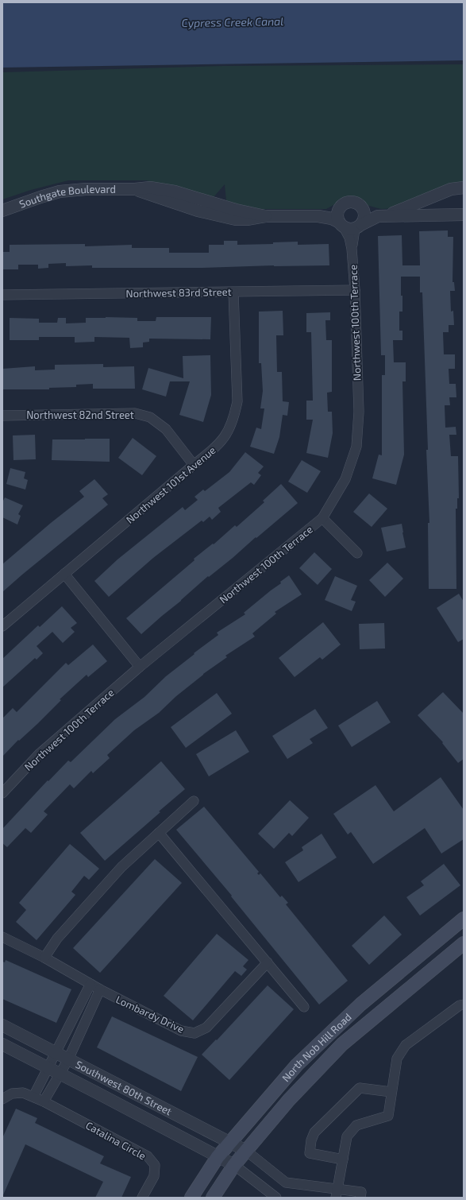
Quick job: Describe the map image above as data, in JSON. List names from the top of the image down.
{
  "streets": {
    "main road": ["North Nob Hill Road"],
    "street": [
      "Southgate Boulevard",
      "Northwest 83rd Street",
      "Northwest 100th Terrace",
      "Northwest 82nd Street",
      "Northwest 101st Avenue",
      "Lombardy Drive",
      "Southwest 80th Street",
      "Catalina Circle"
    ]
  },
  "crossings": [
    ["Southgate Boulevard", "Northwest 100th Terrace"],
    ["Northwest 83rd Street", "Northwest 100th Terrace"],
    ["Northwest 83rd Street", "Northwest 101st Avenue"],
    ["Northwest 82nd Street", "Northwest 101st Avenue"],
    ["North Nob Hill Road", "Southwest 80th Street"]
  ],
  "water": ["Cypress Creek Canal"]
}
